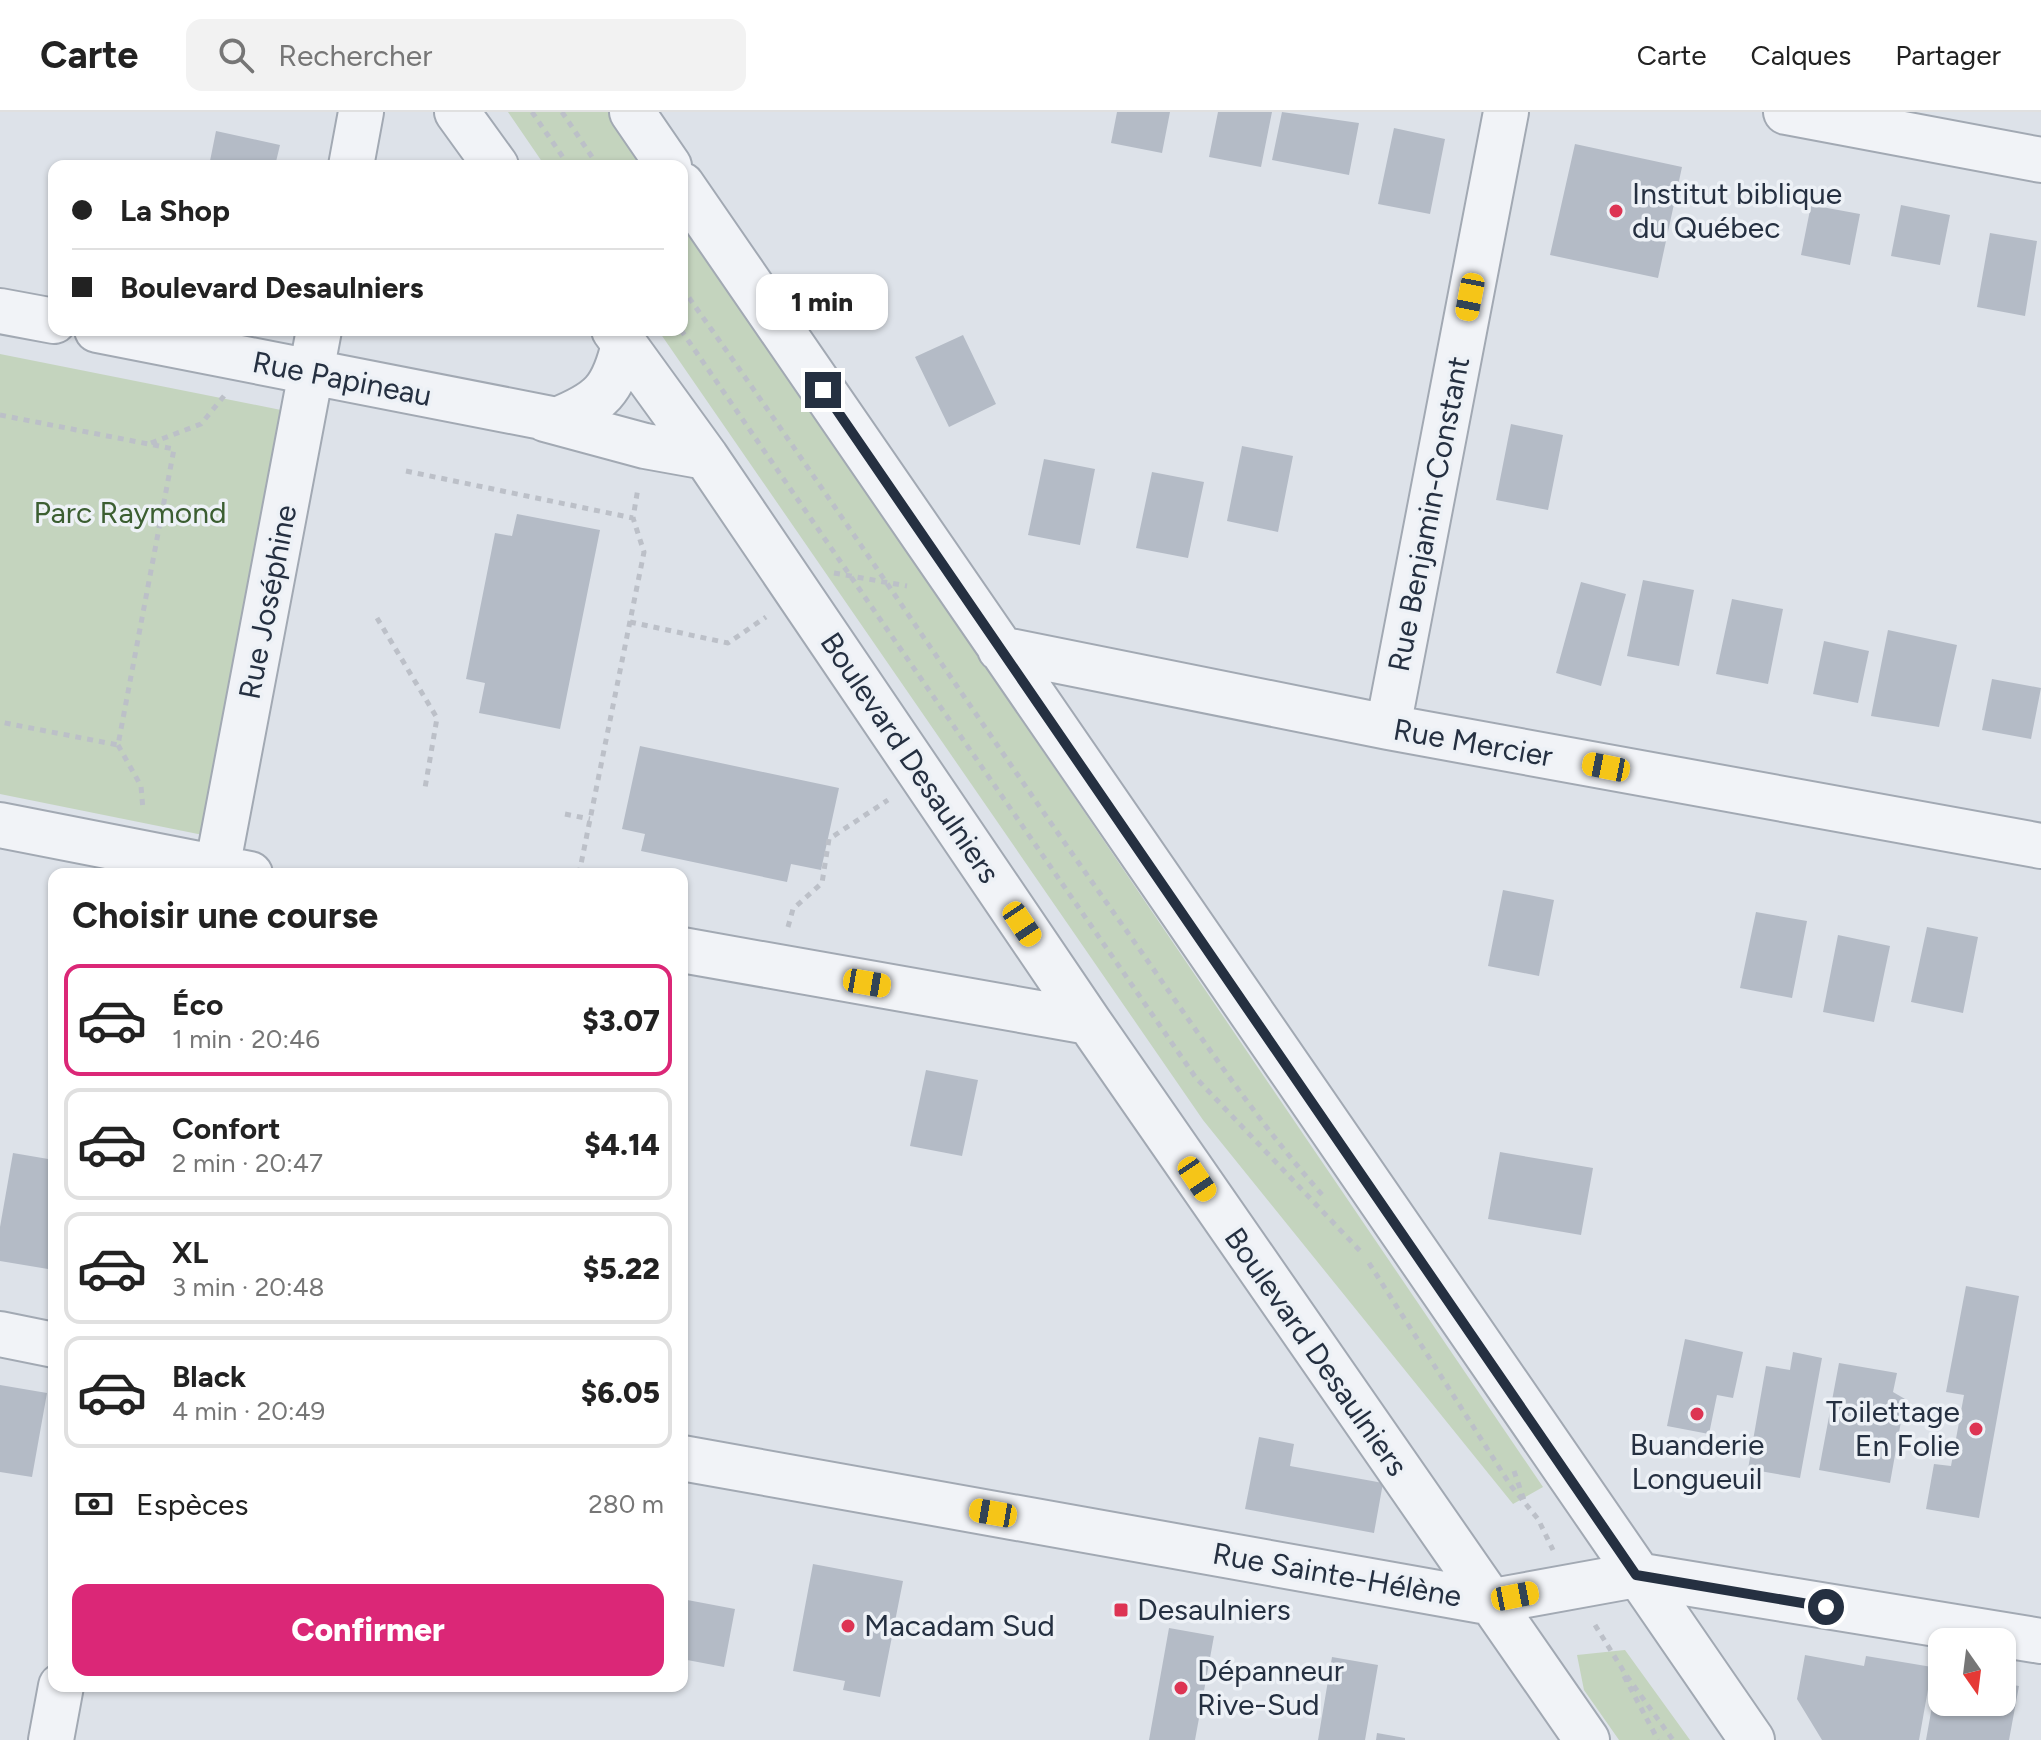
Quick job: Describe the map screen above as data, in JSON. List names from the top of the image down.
{
  "streets": {
    "street": [
      "Rue Papineau",
      "Rue Benjamin-Constant",
      "Rue Joséphine",
      "Rue Mercier",
      "Boulevard Desaulniers",
      "Rue Sainte-Hélène"
    ]
  },
  "crossings": [
    ["Rue Papineau", "Rue Joséphine"],
    ["Rue Papineau", "Boulevard Desaulniers"],
    ["Rue Benjamin-Constant", "Rue Mercier"],
    ["Boulevard Desaulniers", "Rue Sainte-Hélène"]
  ],
  "parks": ["Parc Raymond"],
  "places": {
    "other": [
      "Institut biblique du Québec",
      "Buanderie Longueuil",
      "Toilettage En Folie",
      "Macadam Sud",
      "Dépanneur Rive-Sud"
    ],
    "transit": ["Desaulniers"]
  },
  "north": "bottom",
  "page": {
    "header": "Carte",
    "search": "Rechercher",
    "nav": ["Carte", "Calques", "Partager"],
    "banner": ["La Shop", "Boulevard Desaulniers"],
    "bubble": "1 min",
    "heading": "Choisir une course",
    "list": [
      {
        "name": "Éco",
        "note": "1 min · 20:46",
        "value": "$3.07"
      },
      {
        "name": "Confort",
        "note": "2 min · 20:47",
        "value": "$4.14"
      },
      {
        "name": "XL",
        "note": "3 min · 20:48",
        "value": "$5.22"
      },
      {
        "name": "Black",
        "note": "4 min · 20:49",
        "value": "$6.05"
      }
    ],
    "pay": ["Espèces", "280 m"],
    "buttons": "Confirmer"
  }
}
